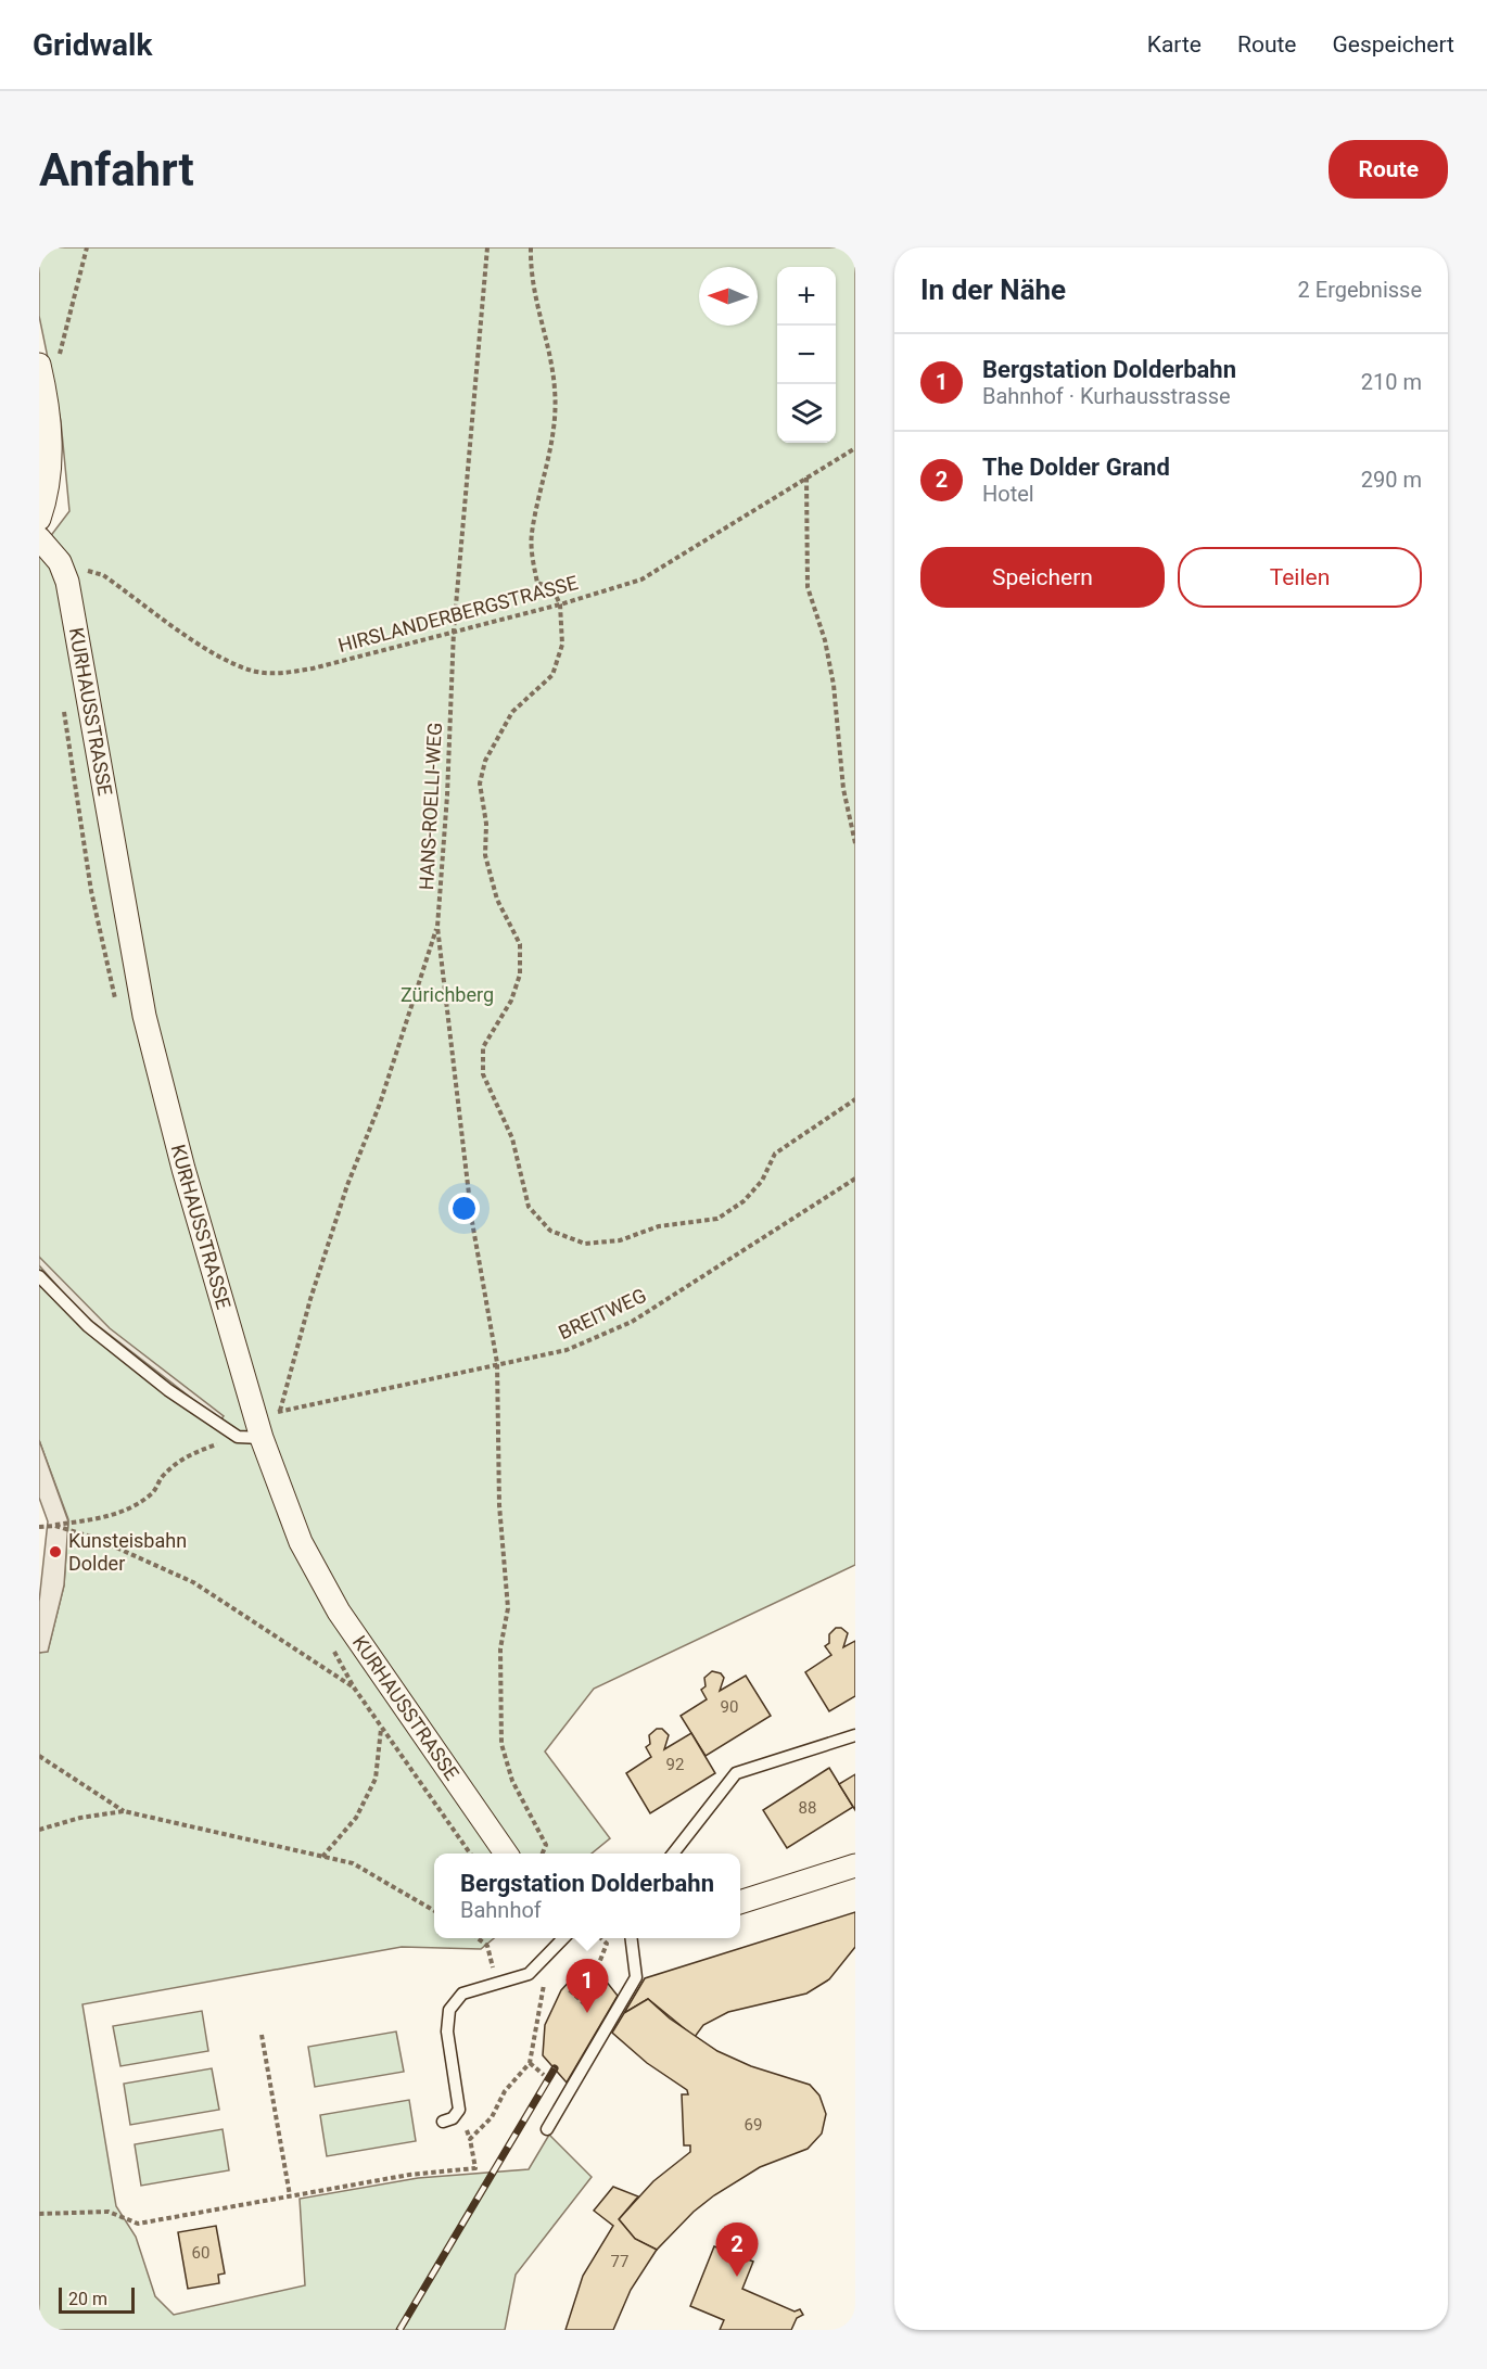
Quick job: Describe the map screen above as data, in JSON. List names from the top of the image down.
{
  "streets": {
    "street": ["KURHAUSSTRASSE"],
    "path": ["HIRSLANDERBERGSTRASSE", "HANS-ROELLI-WEG", "BREITWEG"]
  },
  "crossings": [
    ["HIRSLANDERBERGSTRASSE", "KURHAUSSTRASSE"],
    ["HIRSLANDERBERGSTRASSE", "HANS-ROELLI-WEG"],
    ["KURHAUSSTRASSE", "BREITWEG"],
    ["HANS-ROELLI-WEG", "BREITWEG"]
  ],
  "parks": ["Zürichberg"],
  "places": ["Kunsteisbahn Dolder"],
  "house_numbers": [
    "90",
    "92",
    "88",
    "69",
    "60",
    "77"
  ],
  "scale_bar": "20 m",
  "north": "left",
  "page": {
    "header": "Gridwalk",
    "nav": ["Karte", "Route", "Gespeichert"],
    "buttons": [
      "Route",
      ["Speichern", "Teilen"]
    ],
    "title": "Anfahrt",
    "heading": ["In der Nähe", "2 Ergebnisse"],
    "map_buttons": ["+", "−"],
    "list": [
      {
        "mark": "1",
        "name": "Bergstation Dolderbahn",
        "note": "Bahnhof · Kurhausstrasse",
        "value": "210 m"
      },
      {
        "mark": "2",
        "name": "The Dolder Grand",
        "note": "Hotel",
        "value": "290 m"
      }
    ],
    "popup": ["Bergstation Dolderbahn", "Bahnhof"],
    "pins": ["1", "2"],
    "scale": "20 m"
  }
}
